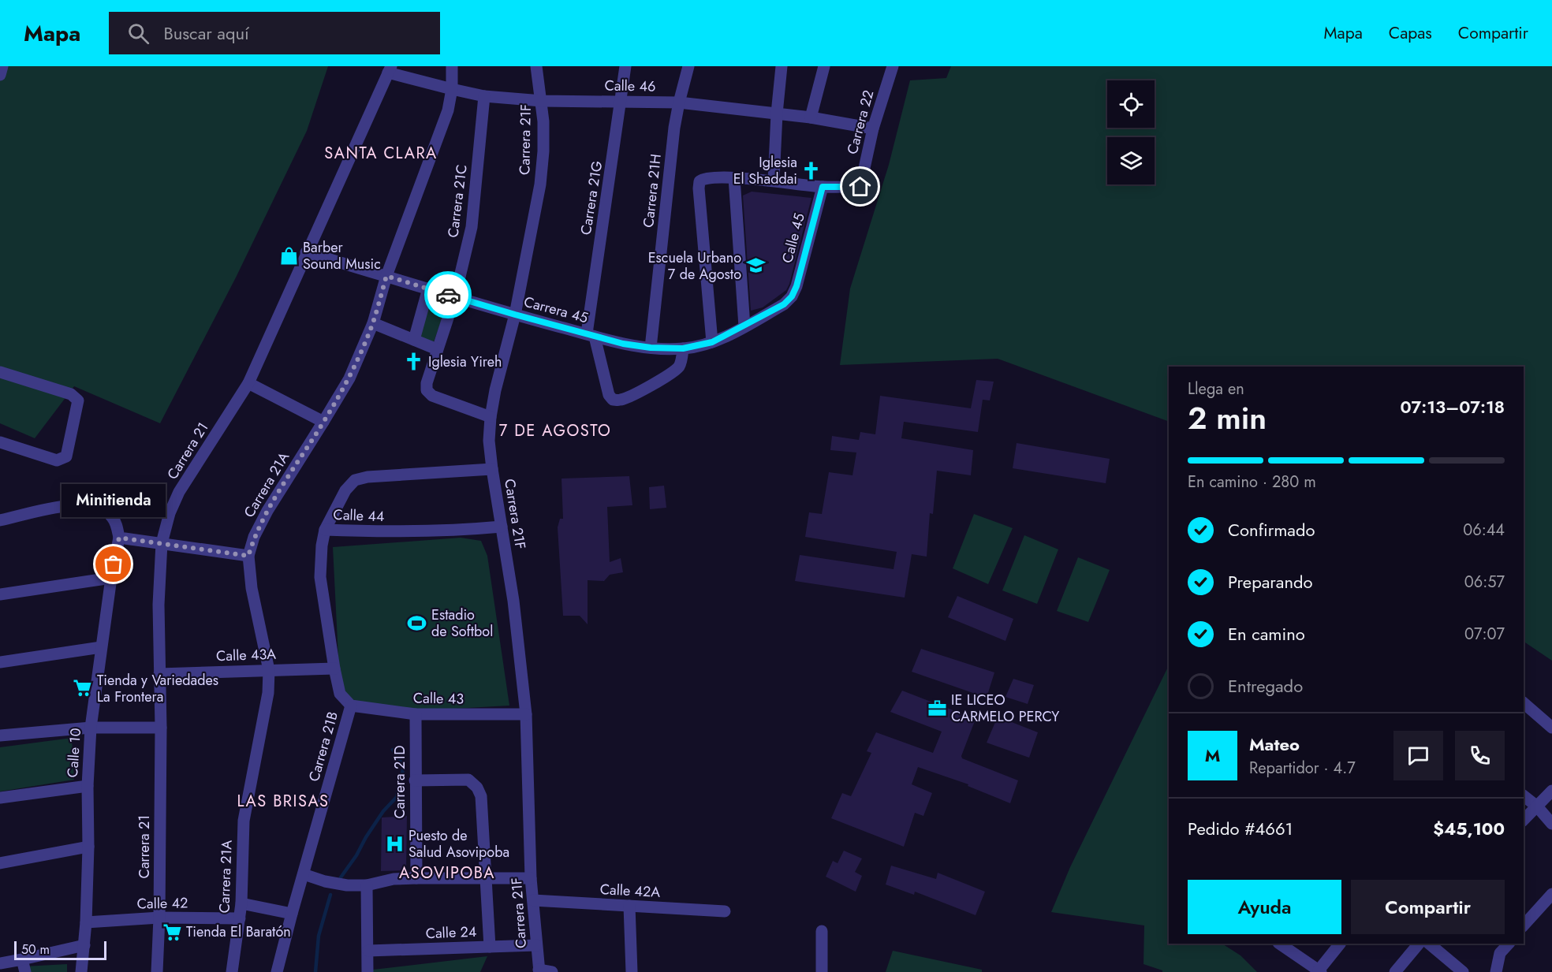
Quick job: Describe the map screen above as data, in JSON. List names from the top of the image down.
{
  "streets": {
    "street": [
      "Calle 46",
      "Carrera 22",
      "Carrera 21F",
      "Carrera 21H",
      "Carrera 21G",
      "Carrera 21C",
      "Calle 45",
      "Carrera 45",
      "Carrera 21",
      "Carrera 21A",
      "Calle 44",
      "Calle 43A",
      "Calle 43",
      "Carrera 21B",
      "Calle 10",
      "Carrera 21D",
      "Calle 42A",
      "Calle 42",
      "Calle 24"
    ]
  },
  "crossings": [
    ["Calle 46", "Carrera 22"],
    ["Calle 46", "Carrera 21F"],
    ["Calle 46", "Carrera 21H"],
    ["Calle 46", "Carrera 21G"],
    ["Calle 46", "Carrera 21C"],
    ["Calle 46", "Carrera 21"],
    ["Calle 46", "Carrera 21A"],
    ["Carrera 22", "Calle 45"],
    ["Carrera 21F", "Carrera 21C"],
    ["Carrera 21F", "Carrera 45"],
    ["Carrera 21F", "Calle 44"],
    ["Carrera 21F", "Calle 43"],
    ["Carrera 21F", "Calle 42A"],
    ["Carrera 21F", "Calle 24"],
    ["Carrera 21H", "Carrera 45"],
    ["Carrera 21G", "Carrera 45"],
    ["Carrera 21C", "Carrera 45"],
    ["Calle 45", "Carrera 45"],
    ["Carrera 45", "Carrera 21"],
    ["Carrera 45", "Carrera 21A"],
    ["Carrera 21", "Calle 43A"],
    ["Carrera 21", "Calle 42"],
    ["Carrera 21A", "Calle 43A"],
    ["Carrera 21A", "Calle 42"],
    ["Calle 44", "Carrera 21B"],
    ["Calle 43A", "Carrera 21B"],
    ["Calle 43", "Carrera 21B"],
    ["Calle 43", "Carrera 21D"],
    ["Calle 10", "Calle 42"]
  ],
  "districts": [
    "SANTA CLARA",
    "7 DE AGOSTO",
    "LAS BRISAS",
    "ASOVIPOBA"
  ],
  "places": {
    "church": ["Iglesia El Shaddai", "Iglesia Yireh"],
    "shop": ["Barber Sound Music"],
    "school or university": ["Escuela Urbano 7 de Agosto"],
    "other": ["Minitienda"],
    "sports": ["Estadio de Softbol"],
    "supermarket": ["Tienda y Variedades La Frontera", "Tienda El Baratón"],
    "office": ["IE LICEO CARMELO PERCY"],
    "hospital": ["Puesto de Salud Asovipoba"]
  },
  "scale_bar": "50 m",
  "page": {
    "header": "Mapa",
    "search": "Buscar aquí",
    "nav": ["Mapa", "Capas", "Compartir"],
    "heading": ["2 min", "Llega en", "07:13–07:18"],
    "panel": [
      "Mateo",
      "Repartidor · 4.7",
      "Pedido #4661",
      "$45,100"
    ],
    "bar": "En camino · 280 m",
    "bubble": "Minitienda",
    "list": [
      ["Confirmado", "06:44"],
      ["Preparando", "06:57"],
      ["En camino", "07:07"],
      "Entregado"
    ],
    "round": "M",
    "buttons": ["Ayuda", "Compartir"],
    "scale": "50 m"
  }
}
